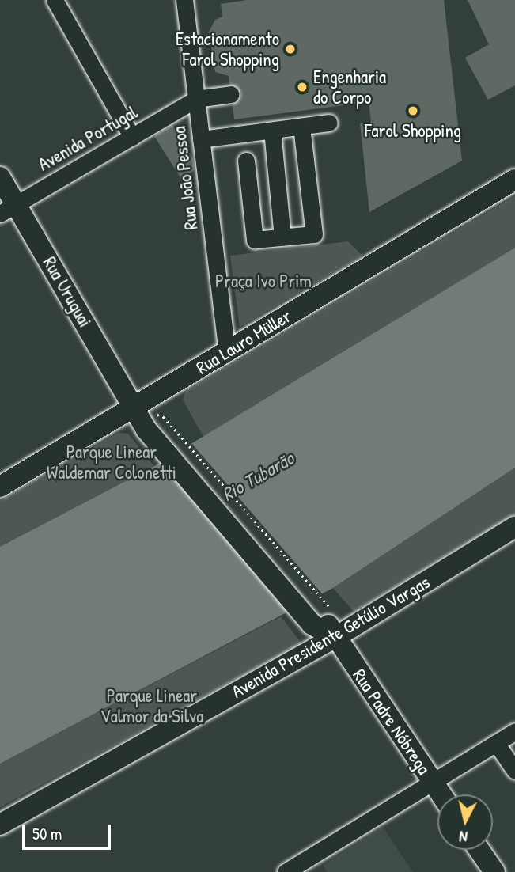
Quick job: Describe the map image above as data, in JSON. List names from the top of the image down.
{
  "streets": {
    "main road": [
      "Rua Uruguai",
      "Rua Lauro Müller",
      "Avenida Presidente Getúlio Vargas",
      "Rua Padre Nóbrega"
    ],
    "street": ["Avenida Portugal", "Rua João Pessoa"]
  },
  "crossings": [
    ["Avenida Portugal", "Rua João Pessoa"],
    ["Avenida Portugal", "Rua Uruguai"],
    ["Rua João Pessoa", "Rua Lauro Müller"],
    ["Rua Uruguai", "Rua Lauro Müller"],
    ["Rua Uruguai", "Rua Padre Nóbrega"],
    ["Avenida Presidente Getúlio Vargas", "Rua Padre Nóbrega"]
  ],
  "water": ["Rio Tubarão"],
  "parks": ["Praça Ivo Prim", "Parque Linear Waldemar Colonetti", "Parque Linear Valmor da Silva"],
  "places": ["Estacionamento Farol Shopping", "Engenharia do Corpo", "Farol Shopping"],
  "scale_bar": "50 m",
  "north": "bottom"
}
